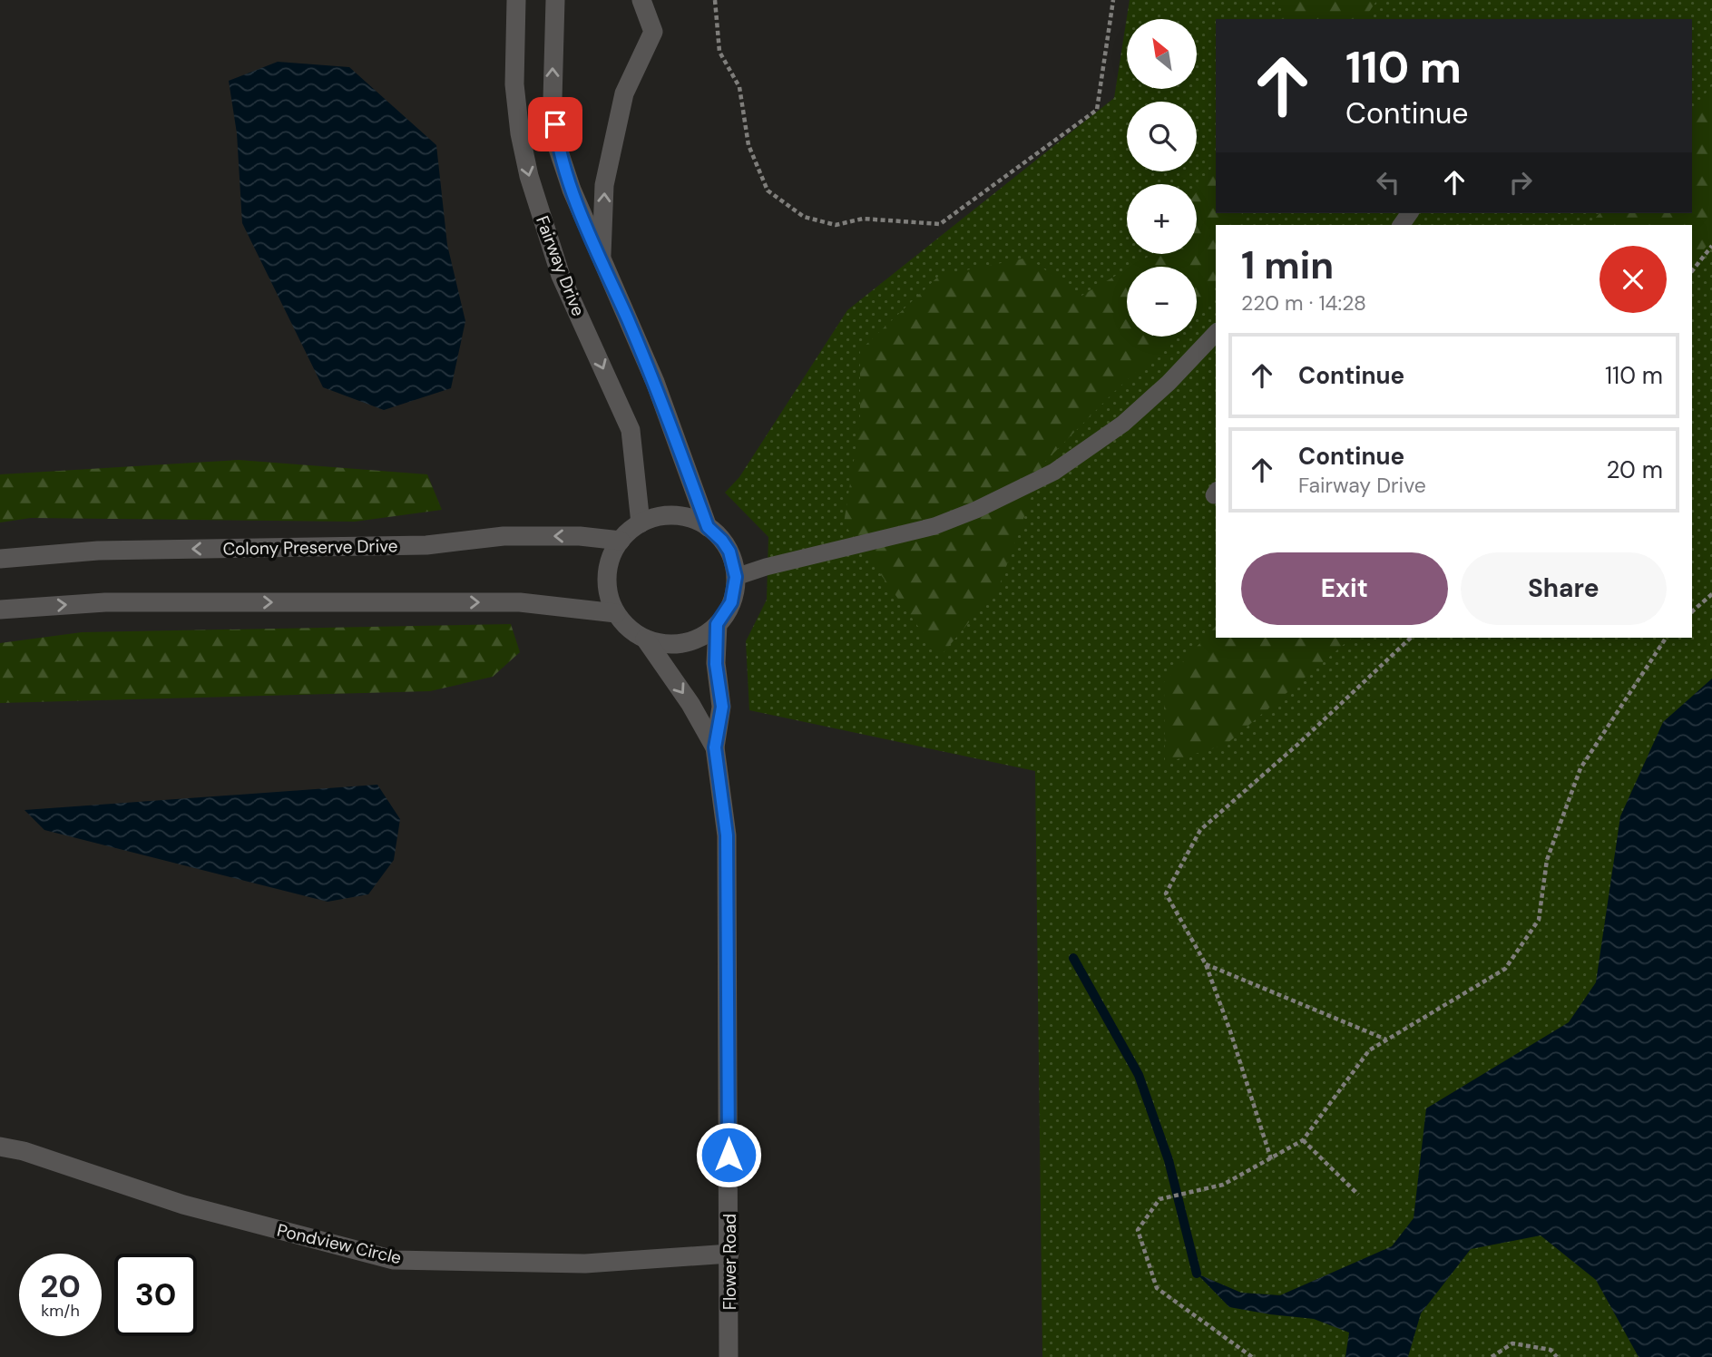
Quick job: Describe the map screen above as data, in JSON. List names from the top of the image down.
{
  "streets": {
    "street": [
      "Fairway Drive",
      "Colony Preserve Drive",
      "Pondview Circle",
      "Flower Road"
    ]
  },
  "crossings": [
    ["Fairway Drive", "Colony Preserve Drive"],
    ["Fairway Drive", "Flower Road"],
    ["Colony Preserve Drive", "Flower Road"],
    ["Pondview Circle", "Flower Road"]
  ],
  "north": "top left",
  "page": {
    "map_buttons": ["+", "−"],
    "turn": ["110 m", "Continue"],
    "heading": ["1 min", "220 m · 14:28"],
    "list": [
      {
        "name": "Continue",
        "value": "110 m"
      },
      {
        "name": "Continue",
        "note": "Fairway Drive",
        "value": "20 m"
      }
    ],
    "buttons": ["Exit", "Share"],
    "speed": "20 km/h",
    "limit": "30"
  }
}
